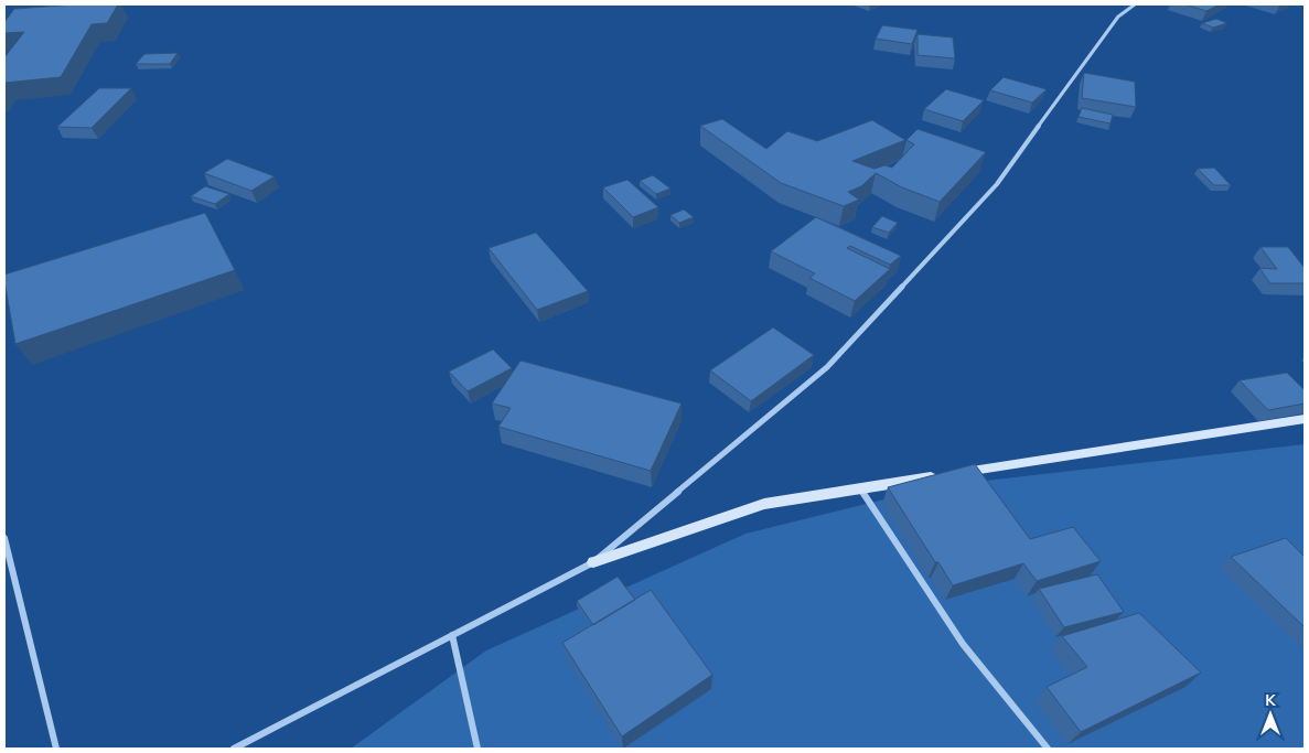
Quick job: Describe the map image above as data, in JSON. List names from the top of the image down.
{
  "north": "top"
}
